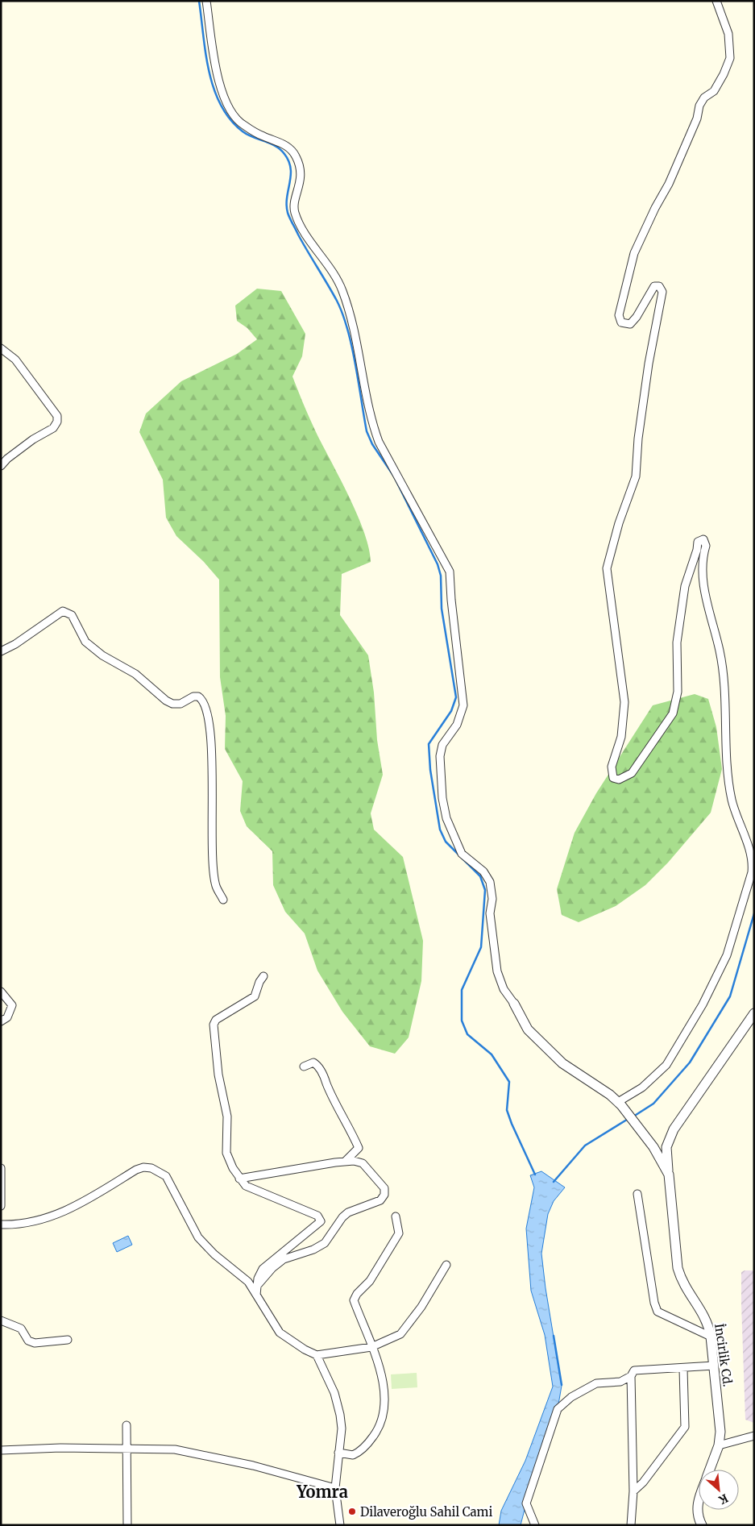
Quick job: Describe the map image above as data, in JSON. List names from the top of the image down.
{
  "streets": {
    "street": ["İncirlik Cd."]
  },
  "districts": ["Yomra"],
  "places": ["Dilaveroğlu Sahil Cami"],
  "north": "bottom right"
}
